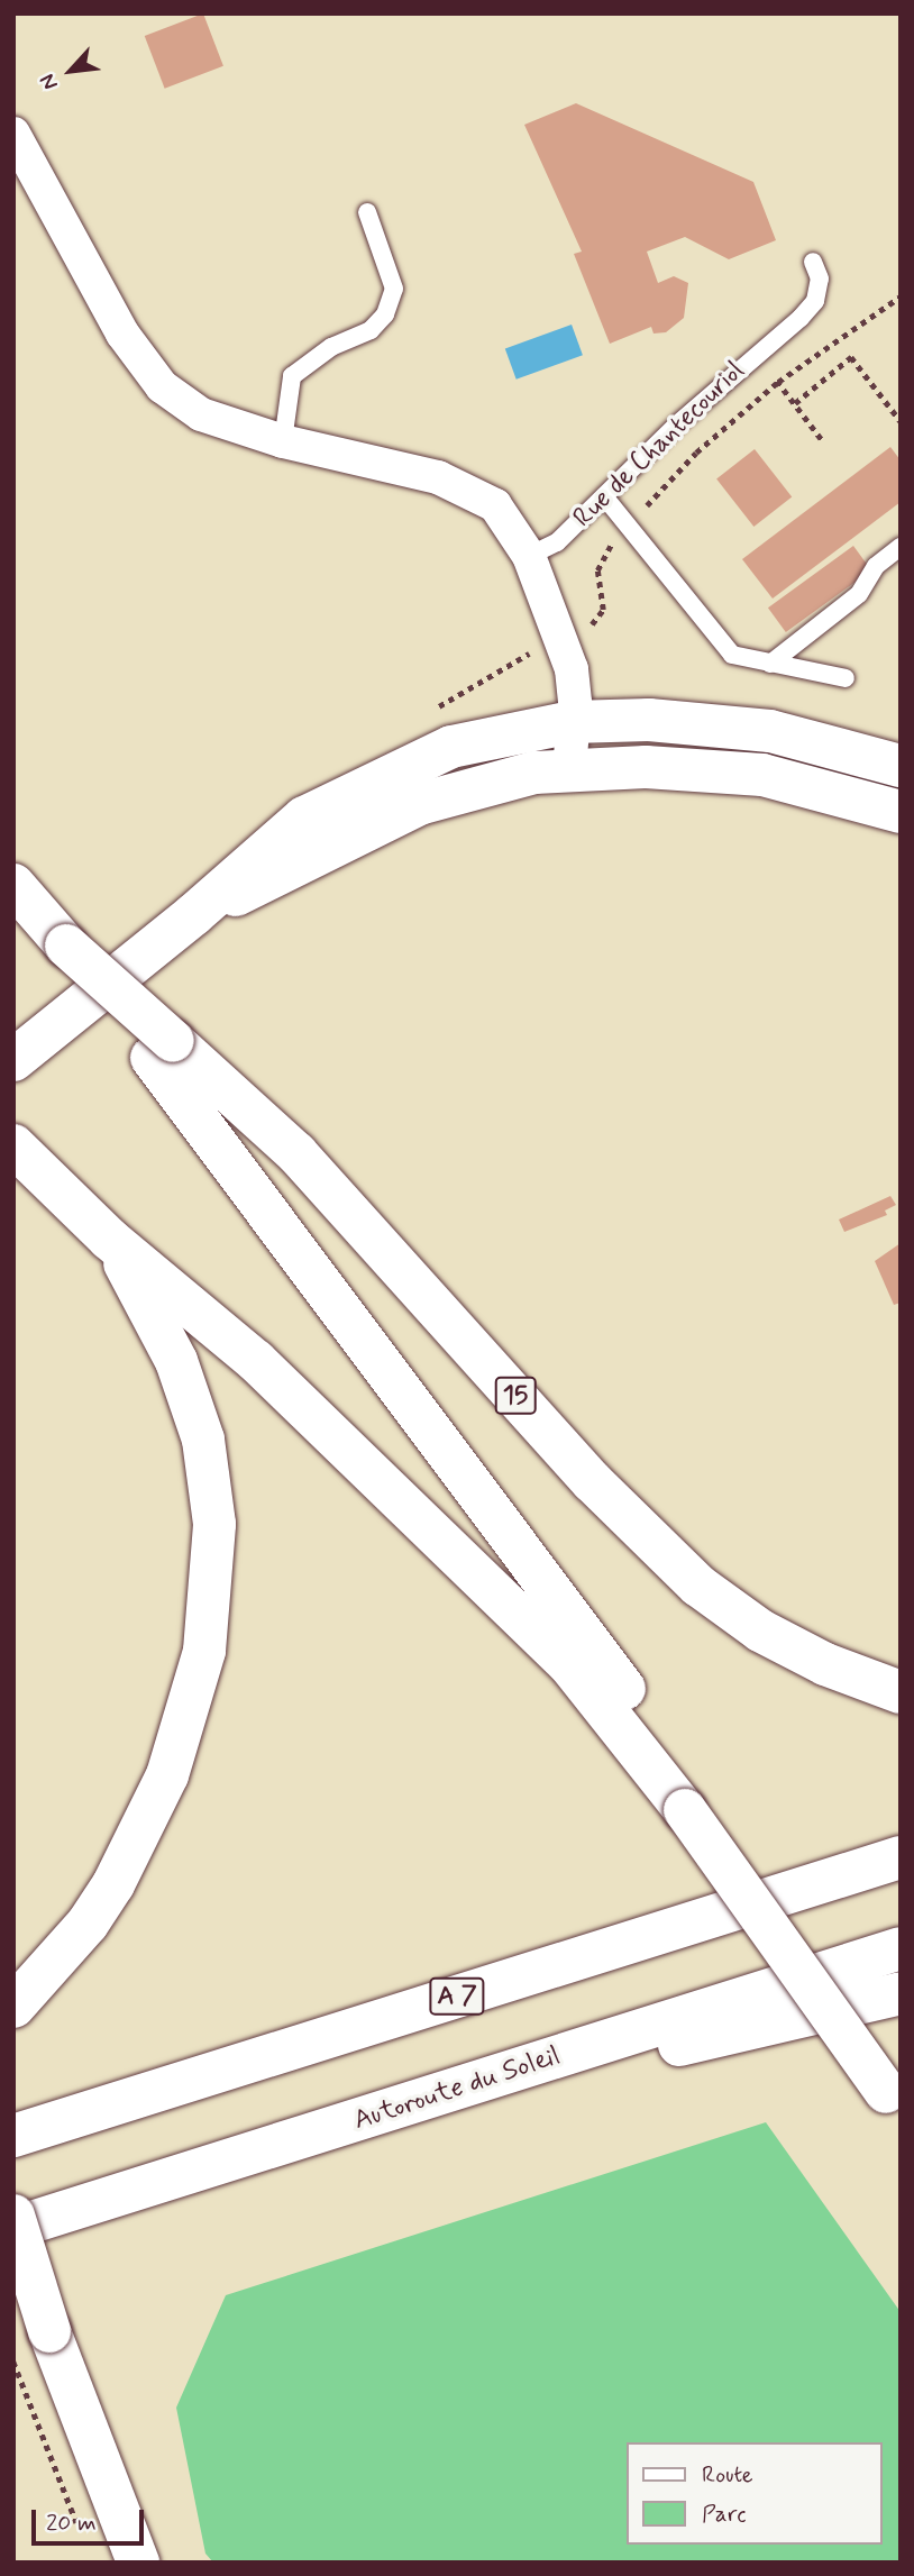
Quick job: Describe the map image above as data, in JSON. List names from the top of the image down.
{
  "streets": {
    "main road": ["15", "A 7", "Autoroute du Soleil"],
    "lane": ["Rue de Chantecouriol"]
  },
  "legend": ["Route", "Parc"],
  "scale_bar": "20 m",
  "north": "bottom left"
}
